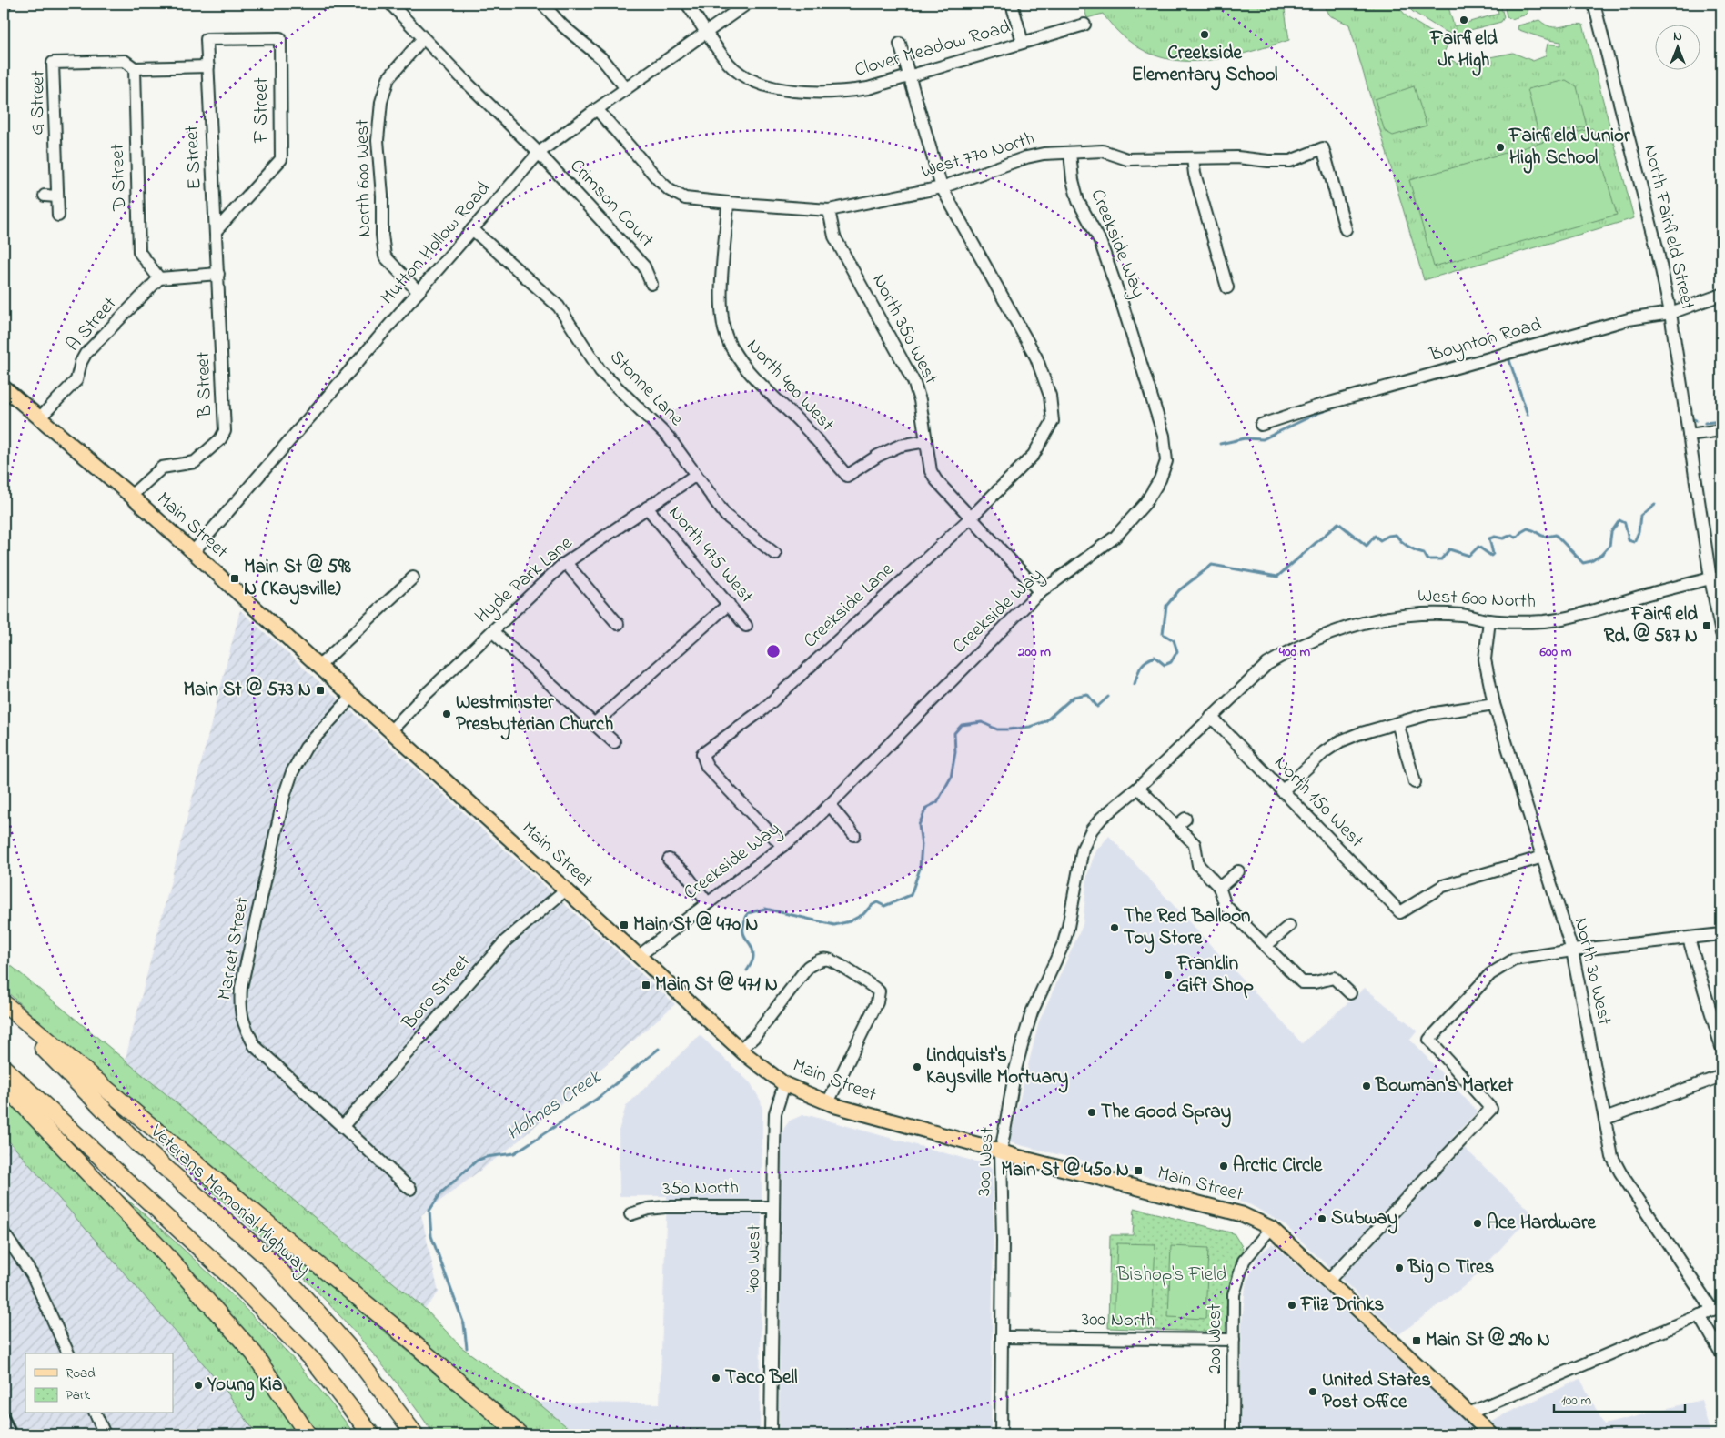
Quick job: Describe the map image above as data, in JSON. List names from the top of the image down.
{
  "streets": {
    "highway": ["Veterans Memorial Highway"],
    "main road": ["Main Street"],
    "street": [
      "Clover Meadow Road",
      "G Street",
      "F Street",
      "West 770 North",
      "E Street",
      "D Street",
      "North 600 West",
      "Crimson Court",
      "North Fairfield Street",
      "Mutton Hollow Road",
      "Creekside Way",
      "A Street",
      "North 350 West",
      "Boynton Road",
      "B Street",
      "North 400 West",
      "Stonne Lane",
      "North 475 West",
      "Hyde Park Lane",
      "West 600 North",
      "Creekside Lane",
      "North 150 West",
      "Market Street",
      "North 30 West",
      "Boro Street",
      "300 West",
      "350 North",
      "400 West",
      "300 North",
      "200 West"
    ]
  },
  "crossings": [
    ["Clover Meadow Road", "Mutton Hollow Road"],
    ["G Street", "D Street"],
    ["F Street", "E Street"],
    ["West 770 North", "Mutton Hollow Road"],
    ["West 770 North", "Creekside Way"],
    ["West 770 North", "North 350 West"],
    ["West 770 North", "North 400 West"],
    ["West 770 North", "Creekside Lane"],
    ["E Street", "B Street"],
    ["D Street", "A Street"],
    ["North 600 West", "Crimson Court"],
    ["North 600 West", "Mutton Hollow Road"],
    ["Crimson Court", "Mutton Hollow Road"],
    ["North Fairfield Street", "Boynton Road"],
    ["North Fairfield Street", "West 600 North"],
    ["Mutton Hollow Road", "Stonne Lane"],
    ["Mutton Hollow Road", "Main Street"],
    ["Creekside Way", "North 350 West"],
    ["Creekside Way", "Main Street"],
    ["Creekside Way", "Creekside Lane"],
    ["A Street", "Main Street"],
    ["North 350 West", "North 400 West"],
    ["North 350 West", "Creekside Lane"],
    ["B Street", "Main Street"],
    ["Stonne Lane", "Hyde Park Lane"],
    ["Main Street", "Hyde Park Lane"],
    ["Main Street", "Market Street"],
    ["Main Street", "Boro Street"],
    ["Main Street", "300 West"],
    ["Main Street", "400 West"],
    ["Main Street", "200 West"],
    ["North 475 West", "Hyde Park Lane"],
    ["West 600 North", "North 150 West"],
    ["West 600 North", "North 30 West"],
    ["West 600 North", "300 West"],
    ["North 150 West", "North 30 West"],
    ["Market Street", "Boro Street"],
    ["300 West", "300 North"],
    ["350 North", "400 West"],
    ["300 North", "200 West"]
  ],
  "water": ["Holmes Creek"],
  "parks": ["Bishop's Field"],
  "places": {
    "other": [
      "Fairfield Jr High",
      "Creekside Elementary School",
      "Fairfield Junior High School",
      "Westminster Presbyterian Church",
      "The Red Balloon Toy Store",
      "Franklin Gift Shop",
      "Lindquist's Kaysville Mortuary",
      "Bowman's Market",
      "The Good Spray",
      "Arctic Circle",
      "Subway",
      "Ace Hardware",
      "Big O Tires",
      "Fiiz Drinks",
      "Taco Bell",
      "Young Kia",
      "United States Post Office"
    ],
    "transit": [
      "Main St @ 598 N (Kaysville)",
      "Fairfield Rd. @ 587 N",
      "Main St @ 573 N",
      "Main St @ 470 N",
      "Main St @ 471 N",
      "Main St @ 450 N",
      "Main St @ 290 N"
    ]
  },
  "legend": ["Road", "Park"],
  "scale_bar": "100 m",
  "north": "top",
  "rings": ["200 m", "400 m", "600 m"]
}
